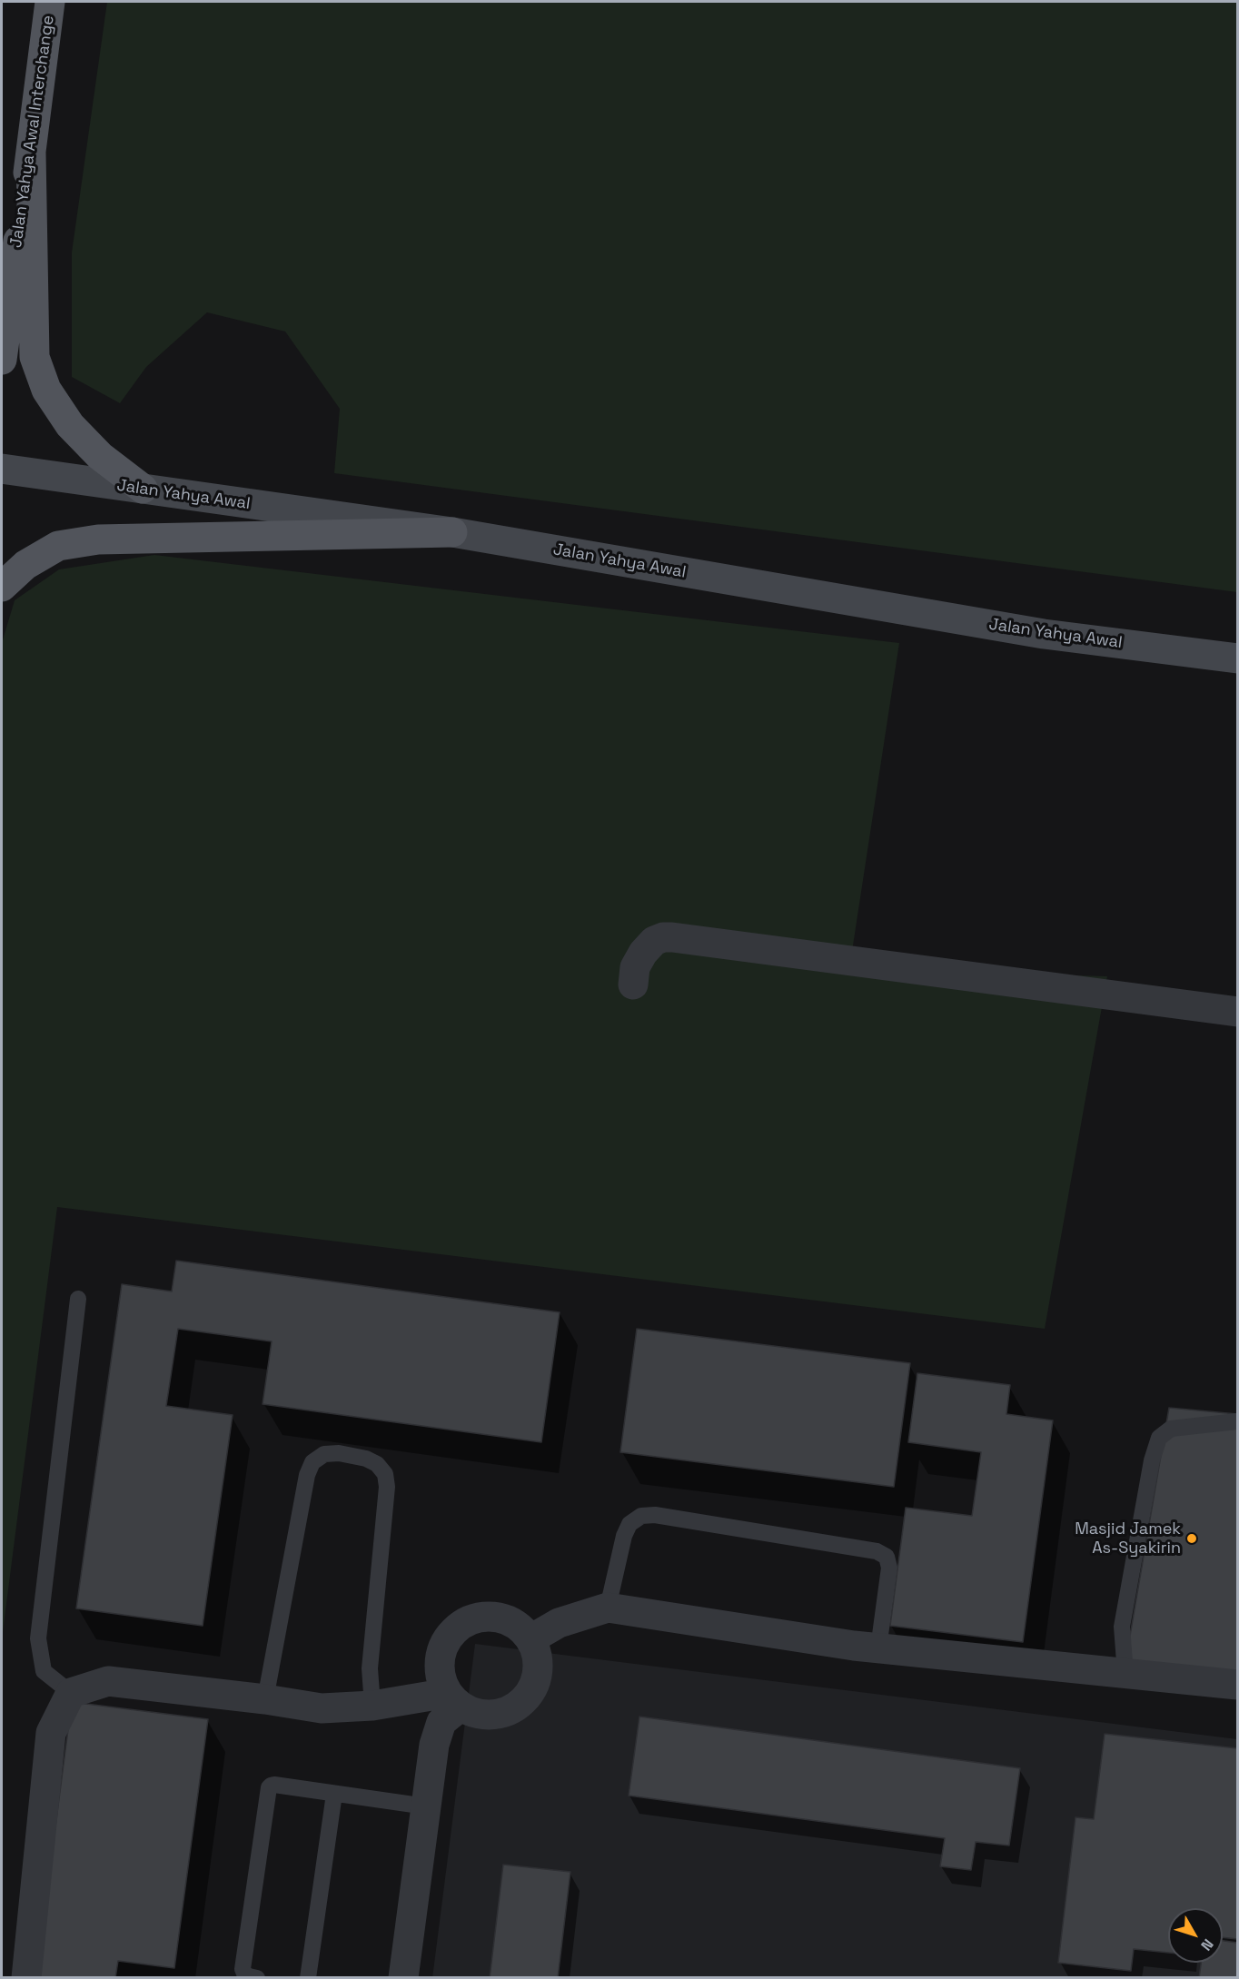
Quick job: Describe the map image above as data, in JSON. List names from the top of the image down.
{
  "streets": {
    "main road": ["Jalan Yahya Awal Interchange", "Jalan Yahya Awal"]
  },
  "places": ["Masjid Jamek As-Syakirin"],
  "north": "bottom right"
}
